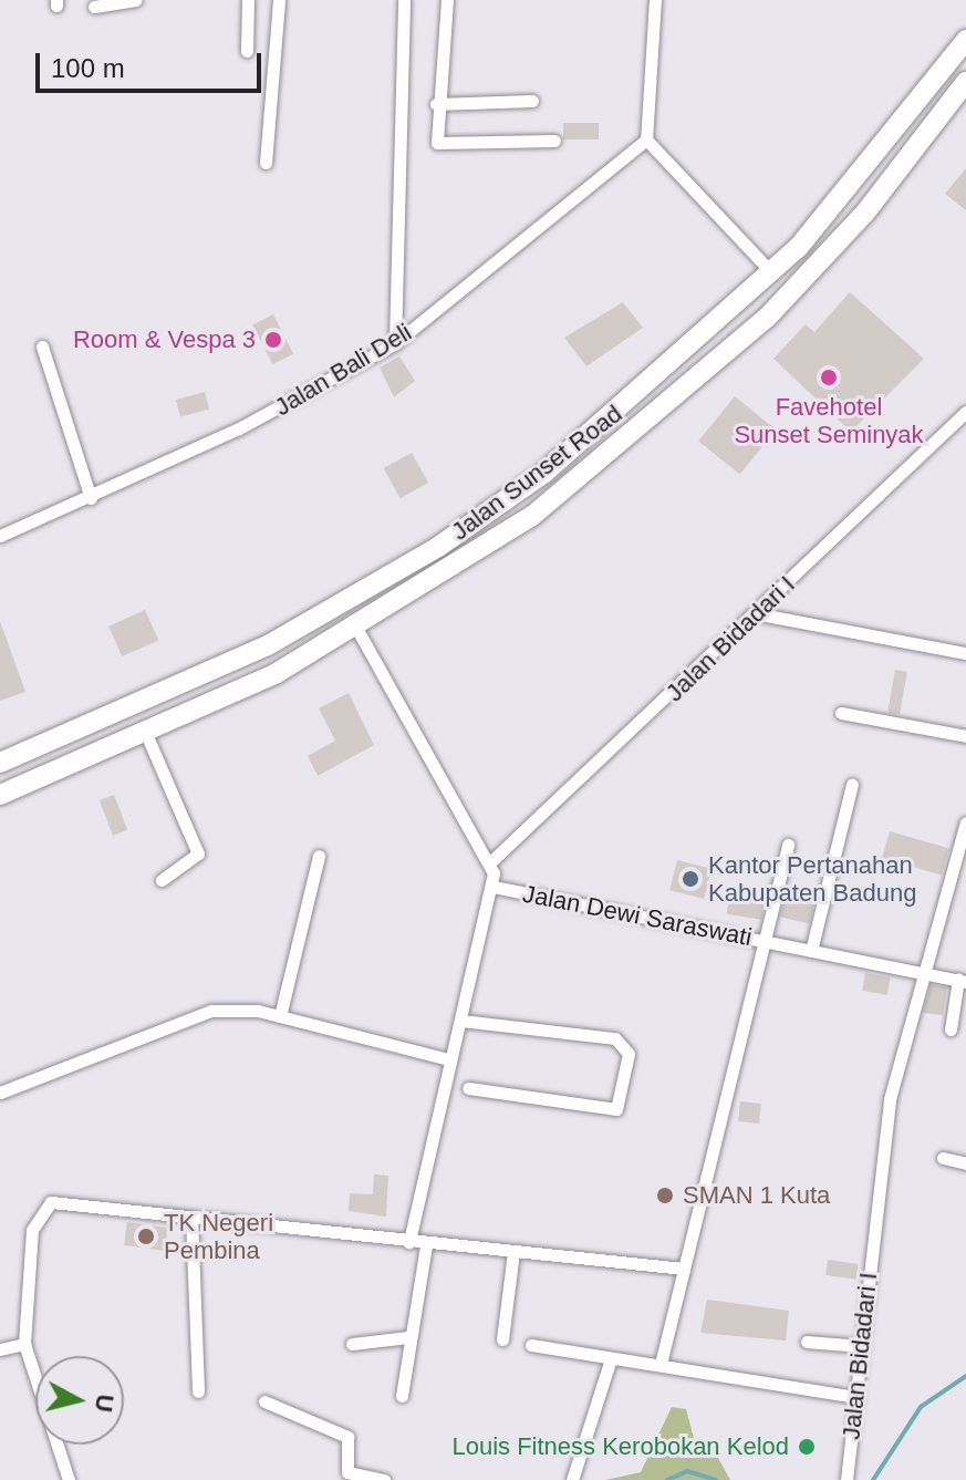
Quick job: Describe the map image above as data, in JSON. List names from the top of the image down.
{
  "streets": {
    "highway": ["Jalan Sunset Road"],
    "street": ["Jalan Bali Deli", "Jalan Bidadari I", "Jalan Dewi Saraswati"]
  },
  "crossings": [
    ["Jalan Sunset Road", "Jalan Dewi Saraswati"],
    ["Jalan Bidadari I", "Jalan Dewi Saraswati"]
  ],
  "places": [
    "Room & Vespa 3",
    "Favehotel Sunset Seminyak",
    "Kantor Pertanahan Kabupaten Badung",
    "SMAN 1 Kuta",
    "TK Negeri Pembina",
    "Louis Fitness Kerobokan Kelod"
  ],
  "scale_bar": "100 m",
  "north": "right"
}
